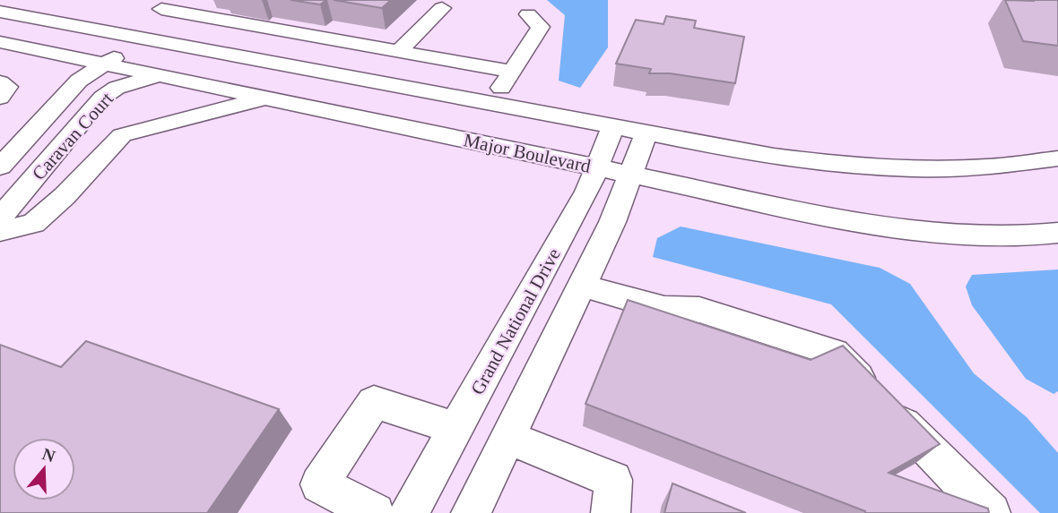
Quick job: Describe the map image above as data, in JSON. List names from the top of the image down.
{
  "streets": {
    "street": ["Caravan Court", "Major Boulevard", "Grand National Drive"]
  },
  "crossings": [
    ["Caravan Court", "Major Boulevard"],
    ["Major Boulevard", "Grand National Drive"]
  ],
  "north": "top"
}
